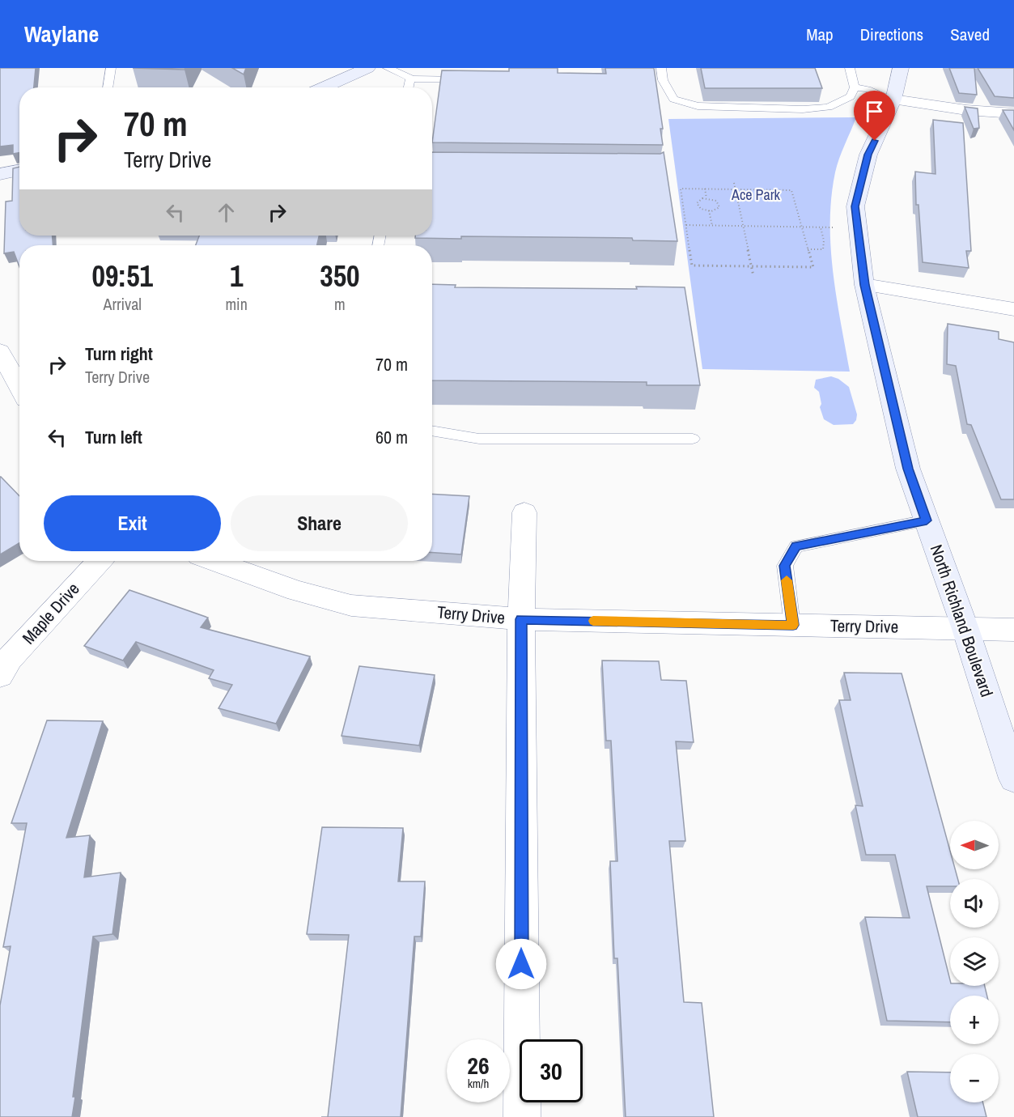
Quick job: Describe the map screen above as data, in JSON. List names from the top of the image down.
{
  "streets": {
    "street": ["Maple Drive", "Terry Drive", "North Richland Boulevard"]
  },
  "crossings": [
    ["Terry Drive", "North Richland Boulevard"]
  ],
  "parks": ["Ace Park"],
  "north": "left",
  "page": {
    "header": "Waylane",
    "nav": ["Map", "Directions", "Saved"],
    "turn": ["70 m", "Terry Drive"],
    "eta": [
      "09:51",
      "Arrival",
      "1",
      "min",
      "350",
      "m"
    ],
    "list": [
      {
        "name": "Turn right",
        "note": "Terry Drive",
        "value": "70 m"
      },
      {
        "name": "Turn left",
        "value": "60 m"
      }
    ],
    "buttons": ["Exit", "Share"],
    "map_buttons": ["+", "−"],
    "speed": "26 km/h",
    "limit": "30"
  }
}
